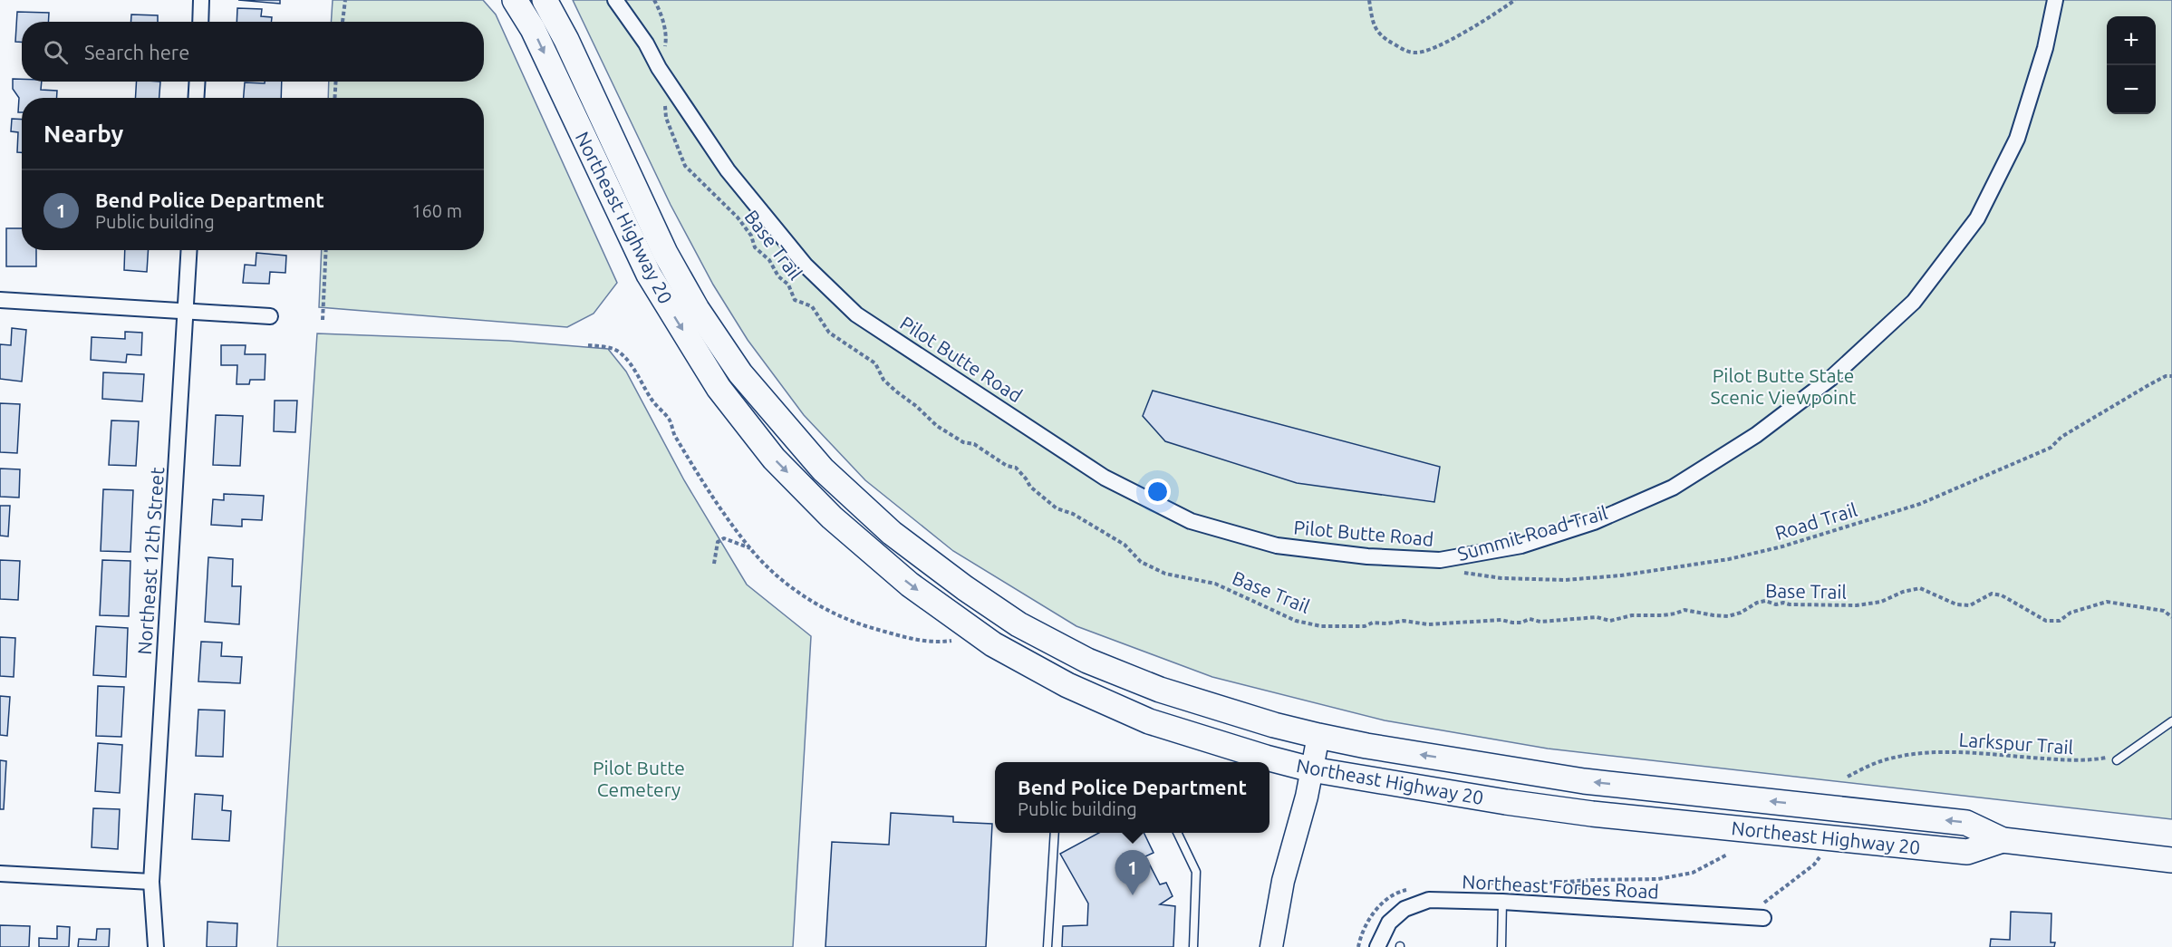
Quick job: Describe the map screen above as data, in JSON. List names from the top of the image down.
{
  "streets": {
    "main road": ["Northeast Highway 20"],
    "street": ["Pilot Butte Road", "Northeast 12th Street", "Northeast Forbes Road"],
    "path": ["Base Trail", "Road Trail", "Larkspur Trail"]
  },
  "crossings": [
    ["Pilot Butte Road", "Road Trail"]
  ],
  "parks": ["Pilot Butte State Scenic Viewpoint", "Pilot Butte Cemetery"],
  "page": {
    "map_buttons": ["+", "−"],
    "search": "Search here",
    "heading": "Nearby",
    "list": [
      {
        "mark": "1",
        "name": "Bend Police Department",
        "note": "Public building",
        "value": "160 m"
      }
    ],
    "popup": ["Bend Police Department", "Public building"],
    "pins": "1"
  }
}
